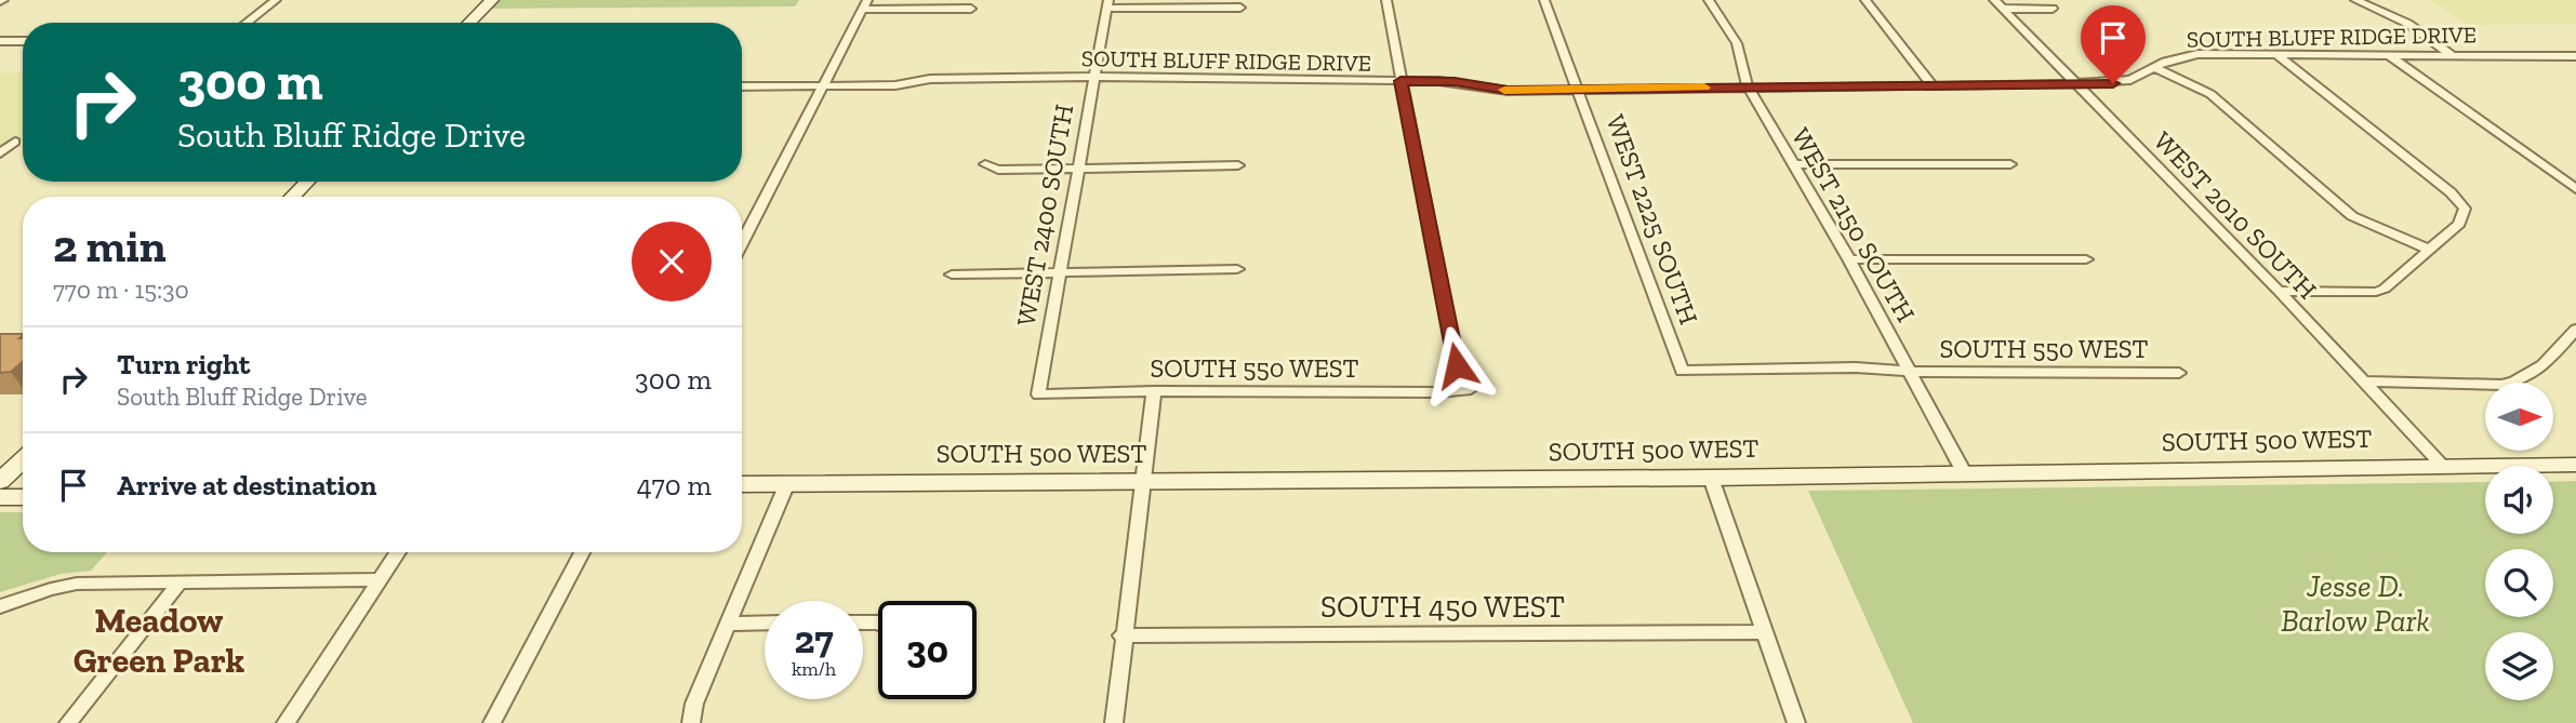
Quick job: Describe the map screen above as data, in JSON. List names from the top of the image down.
{
  "streets": {
    "street": [
      "SOUTH BLUFF RIDGE DRIVE",
      "WEST 2400 SOUTH",
      "WEST 2010 SOUTH",
      "WEST 2225 SOUTH",
      "WEST 2150 SOUTH",
      "SOUTH 550 WEST",
      "SOUTH 500 WEST",
      "SOUTH 450 WEST"
    ]
  },
  "crossings": [
    ["SOUTH BLUFF RIDGE DRIVE", "WEST 2400 SOUTH"],
    ["SOUTH BLUFF RIDGE DRIVE", "WEST 2010 SOUTH"],
    ["SOUTH BLUFF RIDGE DRIVE", "WEST 2225 SOUTH"],
    ["SOUTH BLUFF RIDGE DRIVE", "WEST 2150 SOUTH"],
    ["SOUTH BLUFF RIDGE DRIVE", "SOUTH 550 WEST"],
    ["WEST 2400 SOUTH", "SOUTH 550 WEST"],
    ["WEST 2010 SOUTH", "SOUTH 500 WEST"],
    ["WEST 2225 SOUTH", "SOUTH 550 WEST"],
    ["WEST 2150 SOUTH", "SOUTH 550 WEST"],
    ["WEST 2150 SOUTH", "SOUTH 500 WEST"]
  ],
  "districts": ["Meadow Green Park"],
  "parks": ["Jesse D. Barlow Park"],
  "north": "right",
  "page": {
    "turn": ["300 m", "South Bluff Ridge Drive"],
    "heading": ["2 min", "770 m · 15:30"],
    "list": [
      {
        "name": "Turn right",
        "note": "South Bluff Ridge Drive",
        "value": "300 m"
      },
      {
        "name": "Arrive at destination",
        "value": "470 m"
      }
    ],
    "speed": "27 km/h",
    "limit": "30"
  }
}
